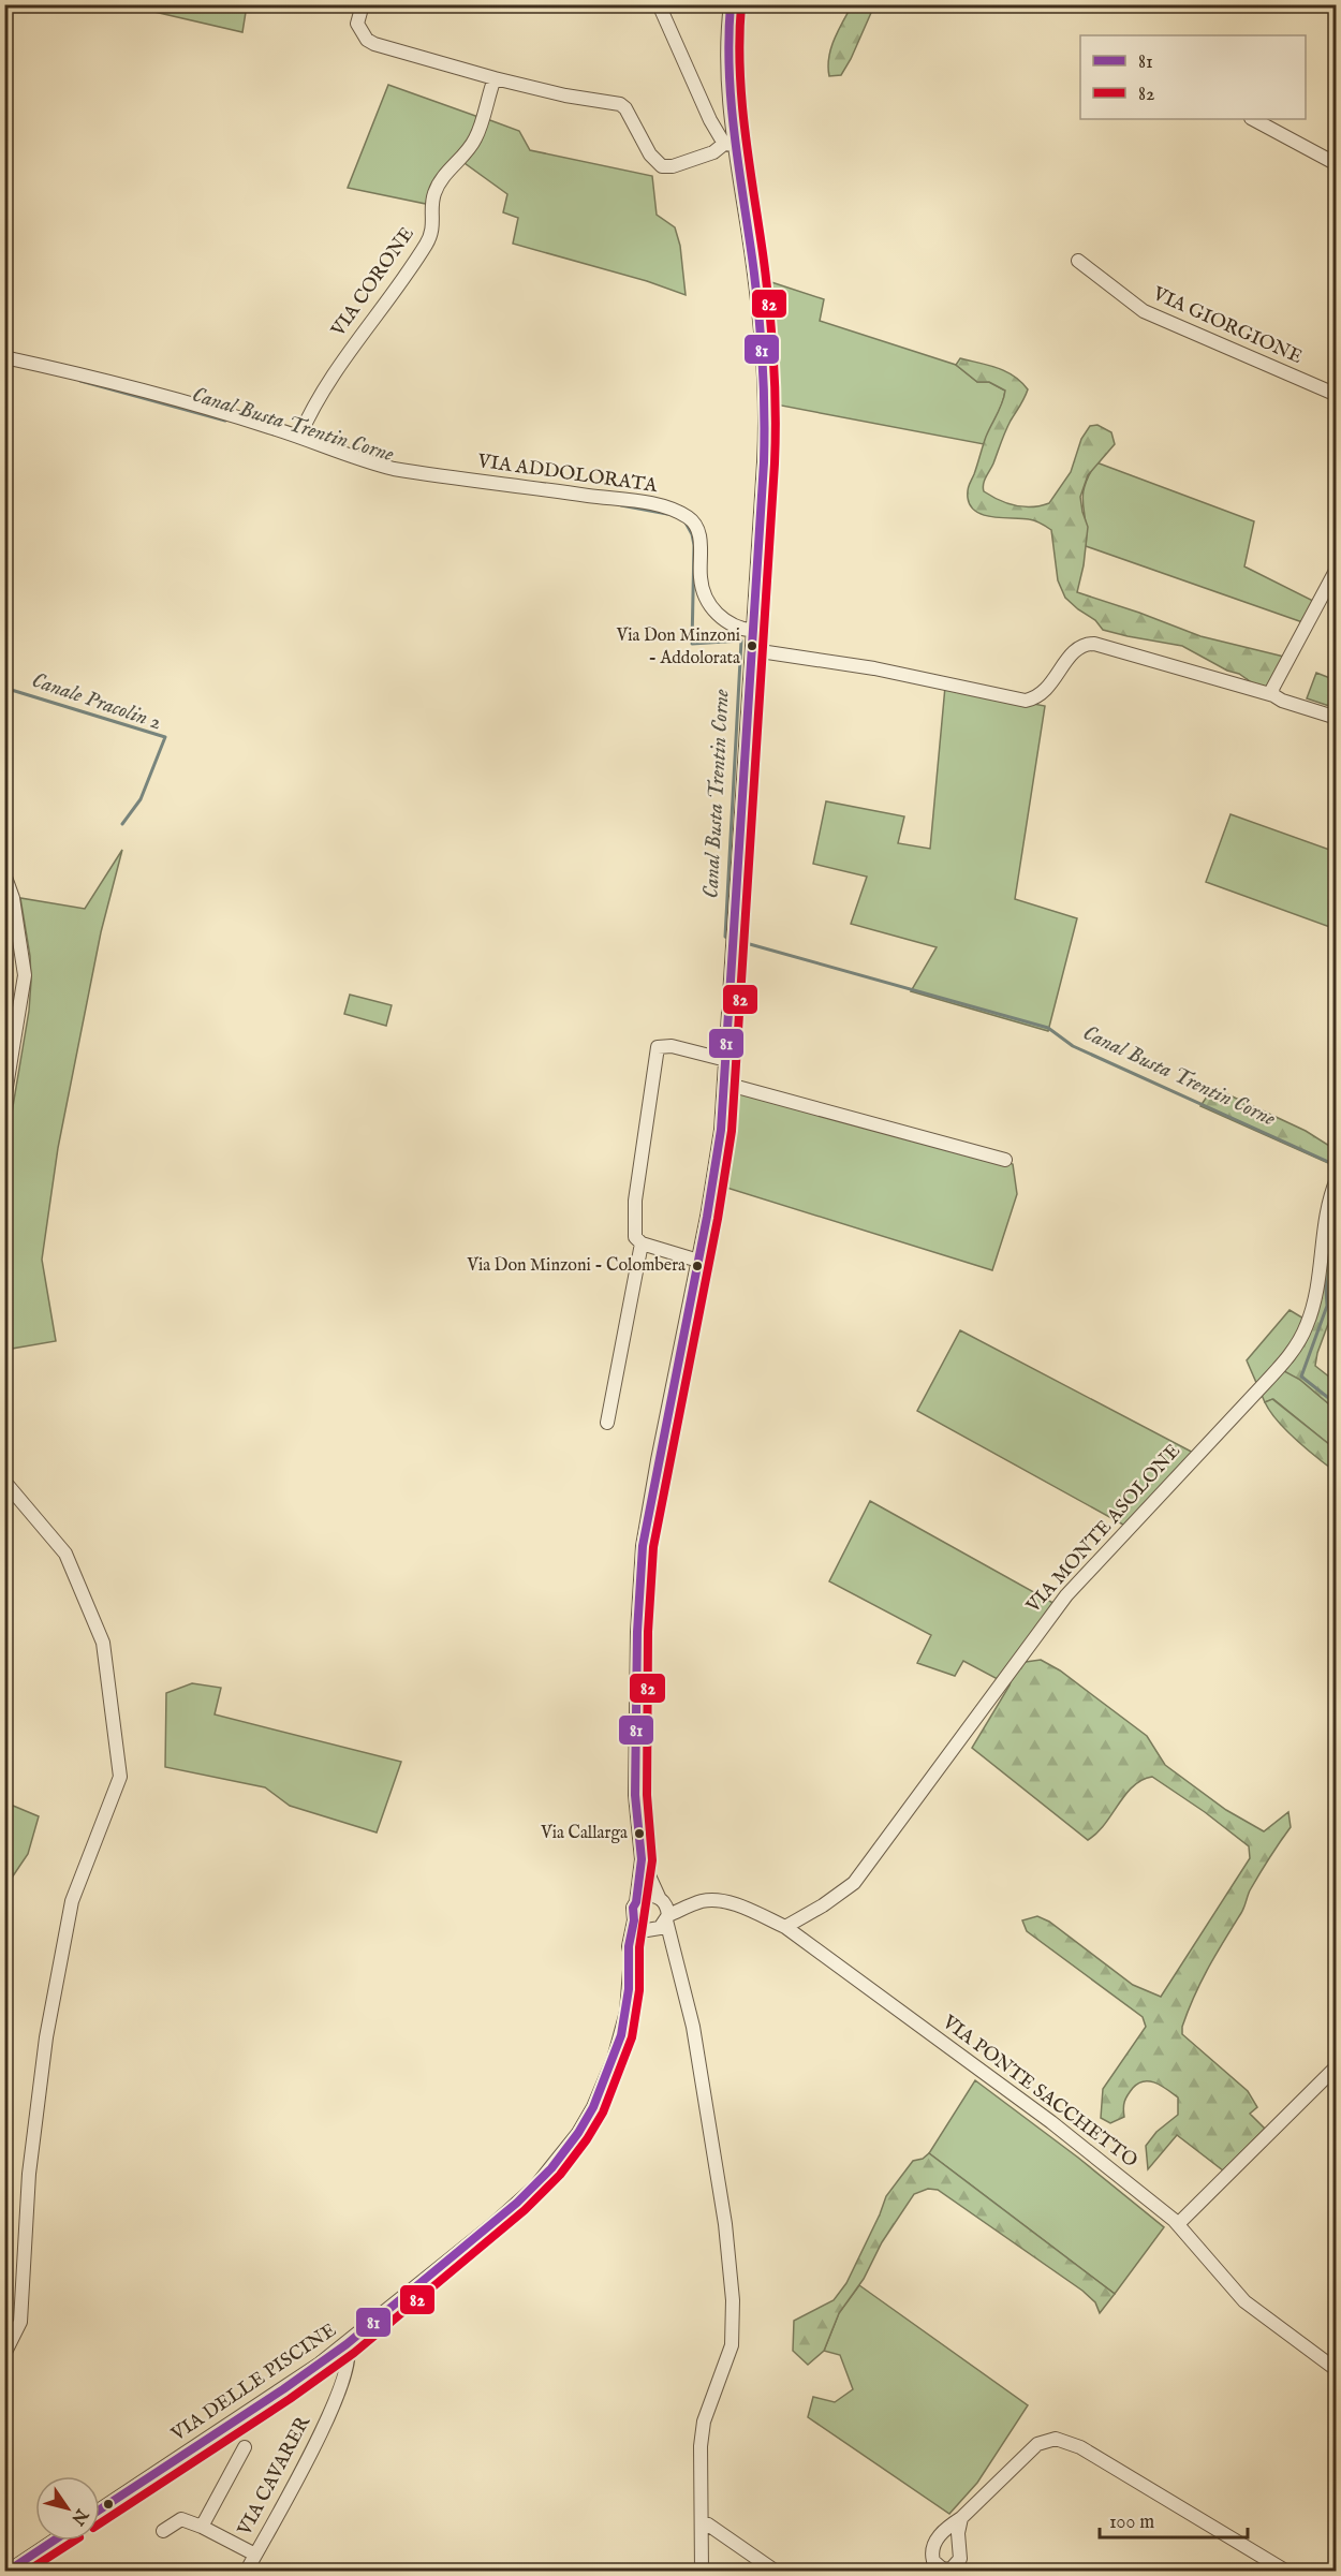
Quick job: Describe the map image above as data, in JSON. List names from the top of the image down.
{
  "streets": {
    "street": [
      "VIA CORONE",
      "VIA GIORGIONE",
      "VIA ADDOLORATA",
      "VIA MONTE ASOLONE",
      "VIA PONTE SACCHETTO",
      "VIA DELLE PISCINE",
      "VIA CAVARER"
    ]
  },
  "crossings": [
    ["VIA CORONE", "VIA ADDOLORATA"],
    ["VIA MONTE ASOLONE", "VIA PONTE SACCHETTO"],
    ["VIA PONTE SACCHETTO", "VIA DELLE PISCINE"],
    ["VIA DELLE PISCINE", "VIA CAVARER"]
  ],
  "water": ["Canal Busta Trentin Corne", "Canale Pracolin 2"],
  "places": ["Via Don Minzoni - Addolorata", "Via Don Minzoni - Colombera", "Via Callarga"],
  "lines": ["transit line 81", "transit line 82"],
  "legend": ["81", "82"],
  "scale_bar": "100 m",
  "north": "bottom right"
}
